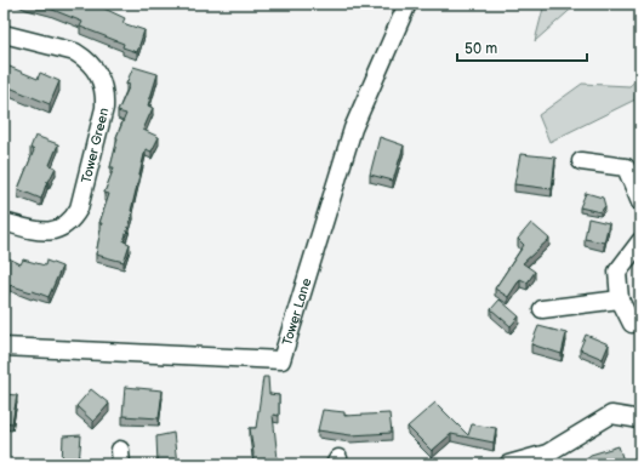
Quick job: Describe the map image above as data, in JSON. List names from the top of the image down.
{
  "streets": {
    "street": ["Tower Green", "Tower Lane"]
  },
  "scale_bar": "50 m"
}
